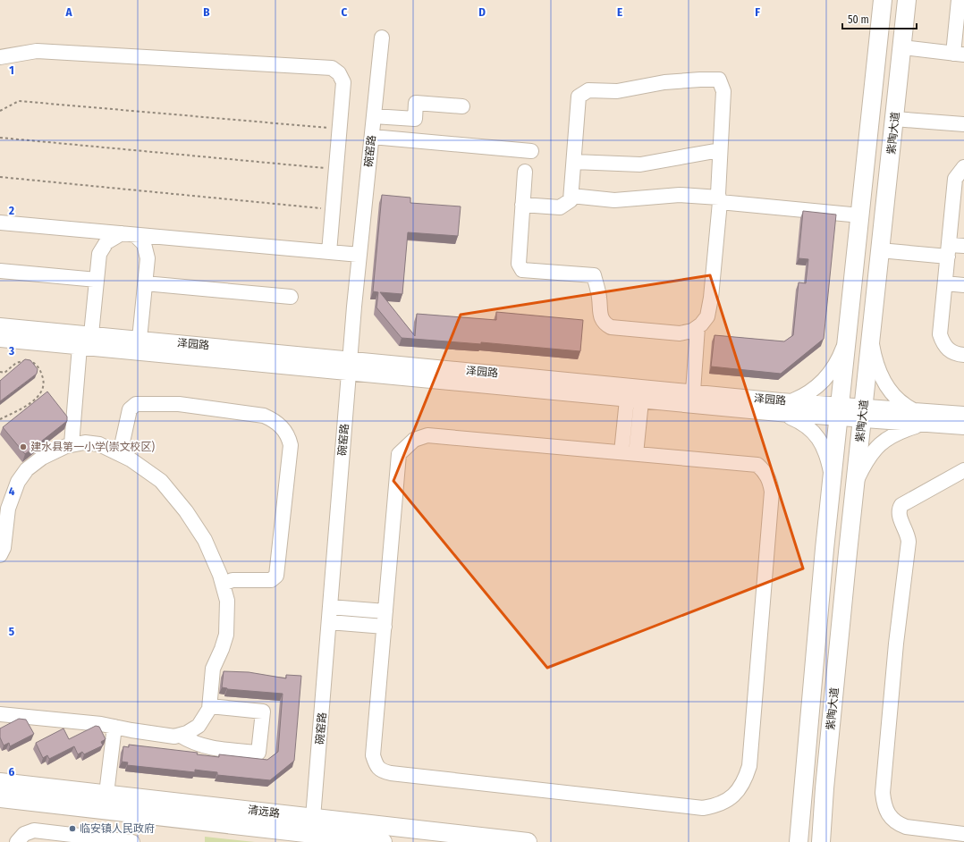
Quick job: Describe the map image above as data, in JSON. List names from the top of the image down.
{
  "streets": {
    "main road": ["紫陶大道", "清远路"],
    "street": ["碗窑路", "泽园路"]
  },
  "crossings": [
    ["紫陶大道", "泽园路"],
    ["碗窑路", "泽园路"],
    ["碗窑路", "清远路"]
  ],
  "places": ["建水县第一小学(崇文校区)", "临安镇人民政府"],
  "scale_bar": "50 m",
  "grid": {
    "columns": [
      "A",
      "B",
      "C",
      "D",
      "E",
      "F"
    ],
    "rows": [
      "1",
      "2",
      "3",
      "4",
      "5",
      "6"
    ]
  }
}
